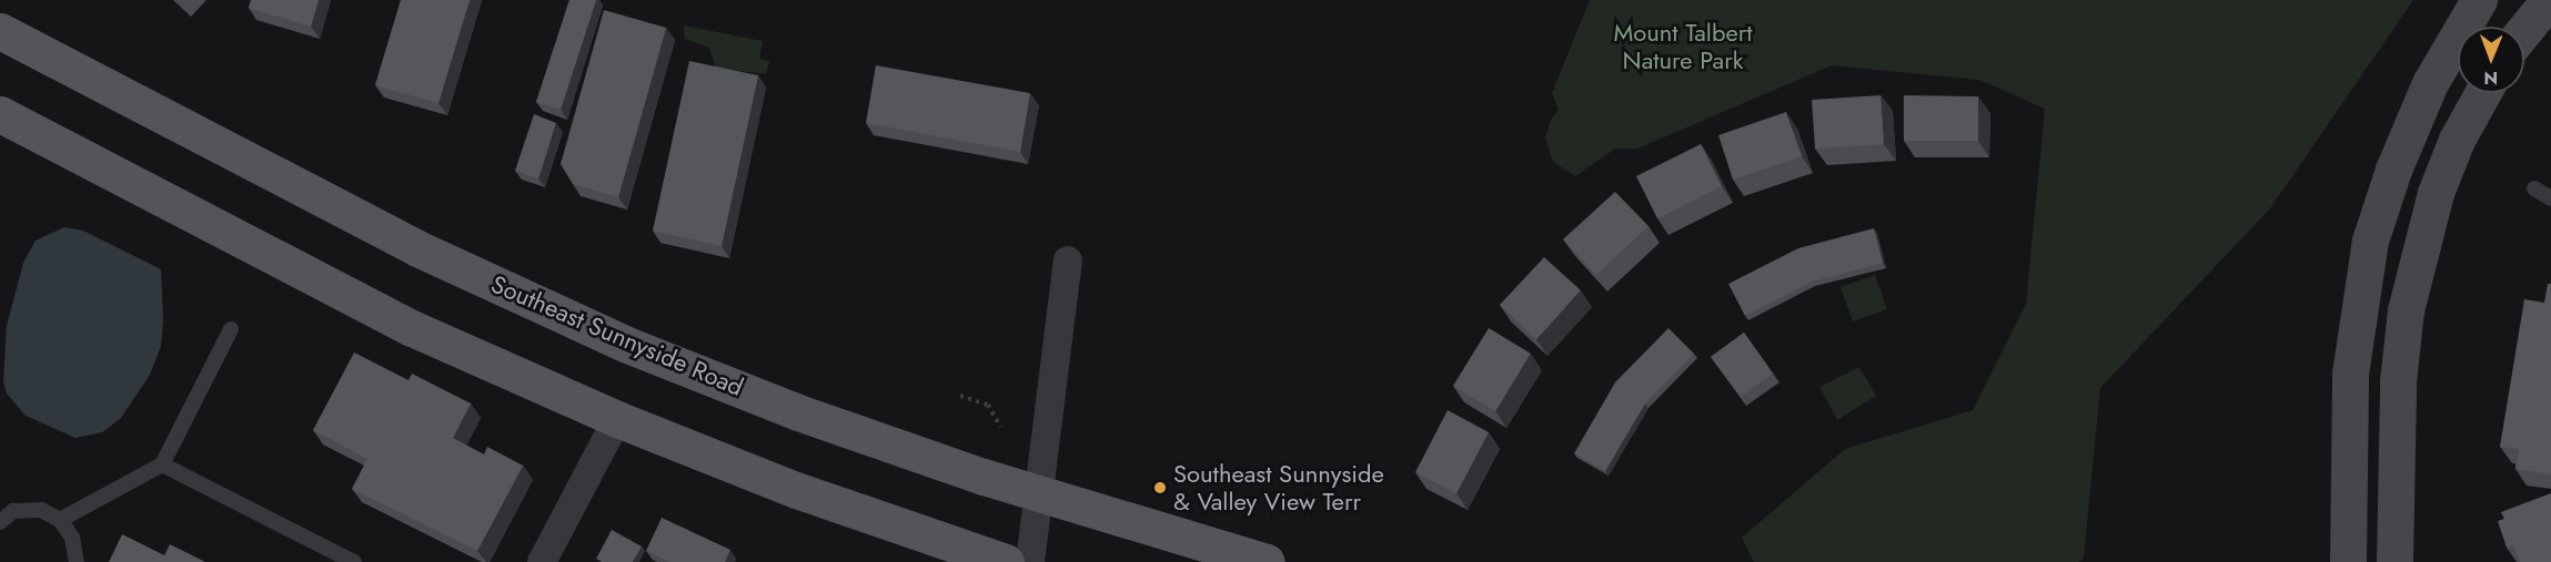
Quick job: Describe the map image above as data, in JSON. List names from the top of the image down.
{
  "streets": {
    "main road": ["Southeast Sunnyside Road"]
  },
  "parks": ["Mount Talbert Nature Park"],
  "places": ["Southeast Sunnyside & Valley View Terr"],
  "north": "bottom"
}
